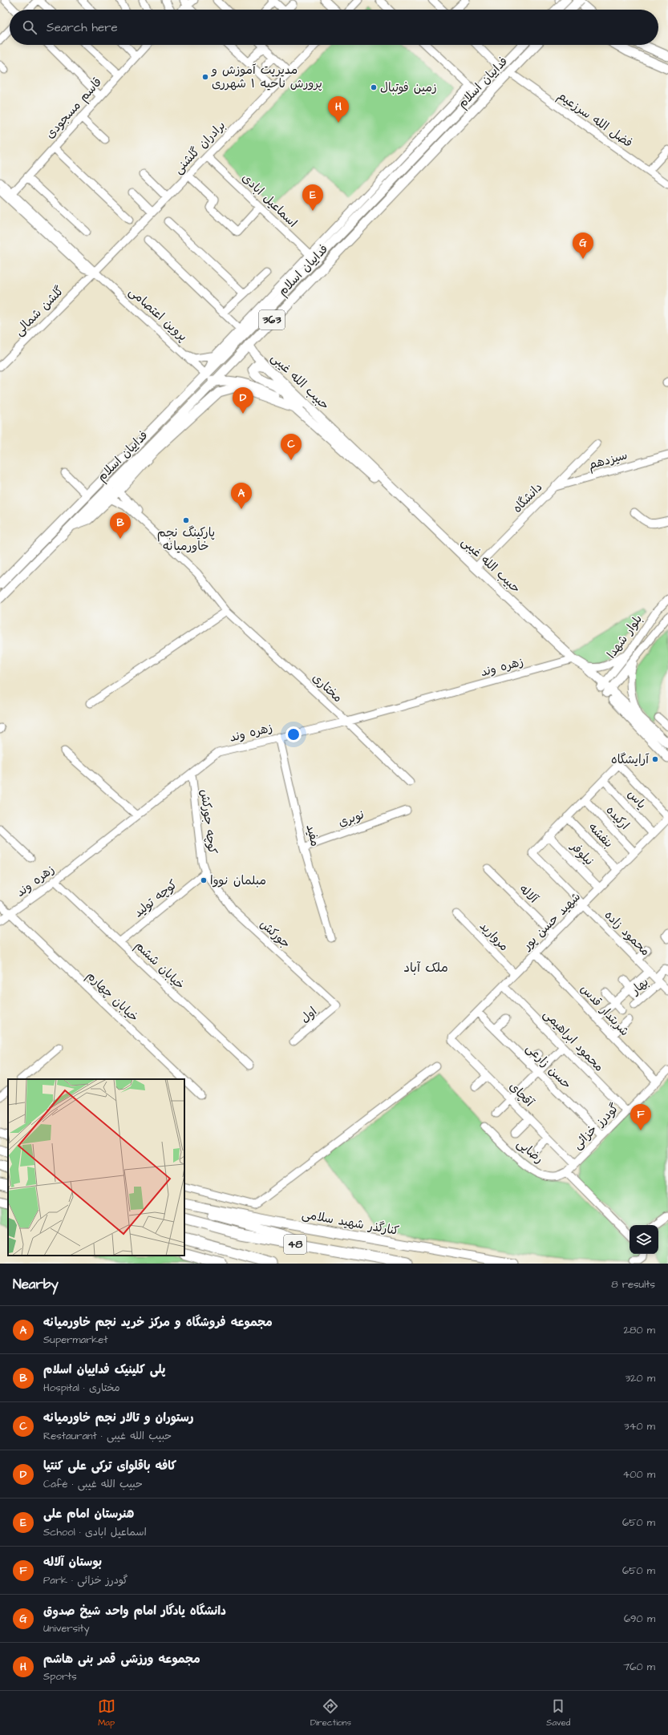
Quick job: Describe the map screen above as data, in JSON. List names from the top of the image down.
{
  "streets": {
    "highway": ["48"],
    "main road": [
      "فداییان اسلام",
      "363",
      "حبیب الله غیبی",
      "کنارگذر شهید سلامی"
    ],
    "street": [
      "قاسم مسجودی",
      "فضل الله سرزعیم",
      "برادران گلشنی",
      "اسماعیل ابادی",
      "گلشن شمالی",
      "پروین اعتصامی",
      "سیزدهم",
      "دانشگاه",
      "بلوار شهدا",
      "زهره وند",
      "مختاری",
      "یاس",
      "ارکیده",
      "نوبری",
      "کوچه جورکش",
      "مفید",
      "بنفشه",
      "نیلوفر",
      "آلاله",
      "کوچه تولید",
      "شهید حسن پور",
      "محمود زاده",
      "جورکش",
      "مروارید",
      "خیابان ششم",
      "بهار",
      "خیابان چهارم",
      "شربتدار قدس",
      "اول",
      "محمود ابراهیمی",
      "حسن زارعی",
      "آقچای",
      "گودرز خزائی",
      "رضایی"
    ]
  },
  "crossings": [
    ["فداییان اسلام", "فضل الله سرزعیم"],
    ["فداییان اسلام", "اسماعیل ابادی"],
    ["فداییان اسلام", "پروین اعتصامی"],
    ["فداییان اسلام", "حبیب الله غیبی"],
    ["قاسم مسجودی", "پروین اعتصامی"],
    ["برادران گلشنی", "اسماعیل ابادی"],
    ["برادران گلشنی", "گلشن شمالی"],
    ["برادران گلشنی", "پروین اعتصامی"],
    ["گلشن شمالی", "پروین اعتصامی"],
    ["حبیب الله غیبی", "دانشگاه"],
    ["حبیب الله غیبی", "بلوار شهدا"],
    ["حبیب الله غیبی", "زهره وند"],
    ["سیزدهم", "دانشگاه"],
    ["زهره وند", "مختاری"],
    ["زهره وند", "کوچه جورکش"],
    ["زهره وند", "مفید"],
    ["زهره وند", "خیابان ششم"],
    ["زهره وند", "خیابان چهارم"],
    ["یاس", "شهید حسن پور"],
    ["ارکیده", "شهید حسن پور"],
    ["نوبری", "مفید"],
    ["کوچه جورکش", "کوچه تولید"],
    ["کوچه جورکش", "جورکش"],
    ["بنفشه", "شهید حسن پور"],
    ["نیلوفر", "شهید حسن پور"],
    ["نیلوفر", "محمود زاده"],
    ["آلاله", "شهید حسن پور"],
    ["کوچه تولید", "جورکش"],
    ["کوچه تولید", "خیابان ششم"],
    ["شهید حسن پور", "محمود زاده"],
    ["شهید حسن پور", "مروارید"],
    ["شهید حسن پور", "شربتدار قدس"],
    ["شهید حسن پور", "محمود ابراهیمی"],
    ["شهید حسن پور", "حسن زارعی"],
    ["شهید حسن پور", "آقچای"],
    ["محمود زاده", "بهار"],
    ["جورکش", "اول"],
    ["شربتدار قدس", "گودرز خزائی"],
    ["محمود ابراهیمی", "گودرز خزائی"],
    ["حسن زارعی", "گودرز خزائی"],
    ["آقچای", "گودرز خزائی"],
    ["گودرز خزائی", "رضایی"]
  ],
  "districts": ["ملک آباد"],
  "places": [
    "مدیریت آموزش و پرورش ناحیه ۱ شهرری",
    "زمین فوتبال",
    "پارکینگ نجم خاورمیانه",
    "آرایشگاه",
    "مبلمان نووا"
  ],
  "page": {
    "search": "Search here",
    "pins": [
      "H",
      "E",
      "G",
      "D",
      "C",
      "A",
      "B",
      "F"
    ],
    "heading": ["Nearby", "8 results"],
    "list": [
      {
        "mark": "A",
        "name": "مجموعه فروشگاه و مرکز خرید نجم خاورمیانه",
        "note": "Supermarket",
        "value": "280 m"
      },
      {
        "mark": "B",
        "name": "پلی کلینیک فداییان اسلام",
        "note": "Hospital · مختاری",
        "value": "320 m"
      },
      {
        "mark": "C",
        "name": "رستوران و تالار نجم خاورمیانه",
        "note": "Restaurant · حبیب الله غیبی",
        "value": "340 m"
      },
      {
        "mark": "D",
        "name": "کافه باقلوای ترکی علی کنتیا",
        "note": "Café · حبیب الله غیبی",
        "value": "400 m"
      },
      {
        "mark": "E",
        "name": "هنرستان امام علی",
        "note": "School · اسماعیل ابادی",
        "value": "650 m"
      },
      {
        "mark": "F",
        "name": "بوستان آلاله",
        "note": "Park · گودرز خزائی",
        "value": "650 m"
      },
      {
        "mark": "G",
        "name": "دانشگاه یادگار امام واحد شیخ صدوق",
        "note": "University",
        "value": "690 m"
      },
      {
        "mark": "H",
        "name": "مجموعه ورزشی قمر بنی هاشم",
        "note": "Sports",
        "value": "760 m"
      }
    ],
    "nav": ["Map", "Directions", "Saved"]
  }
}
